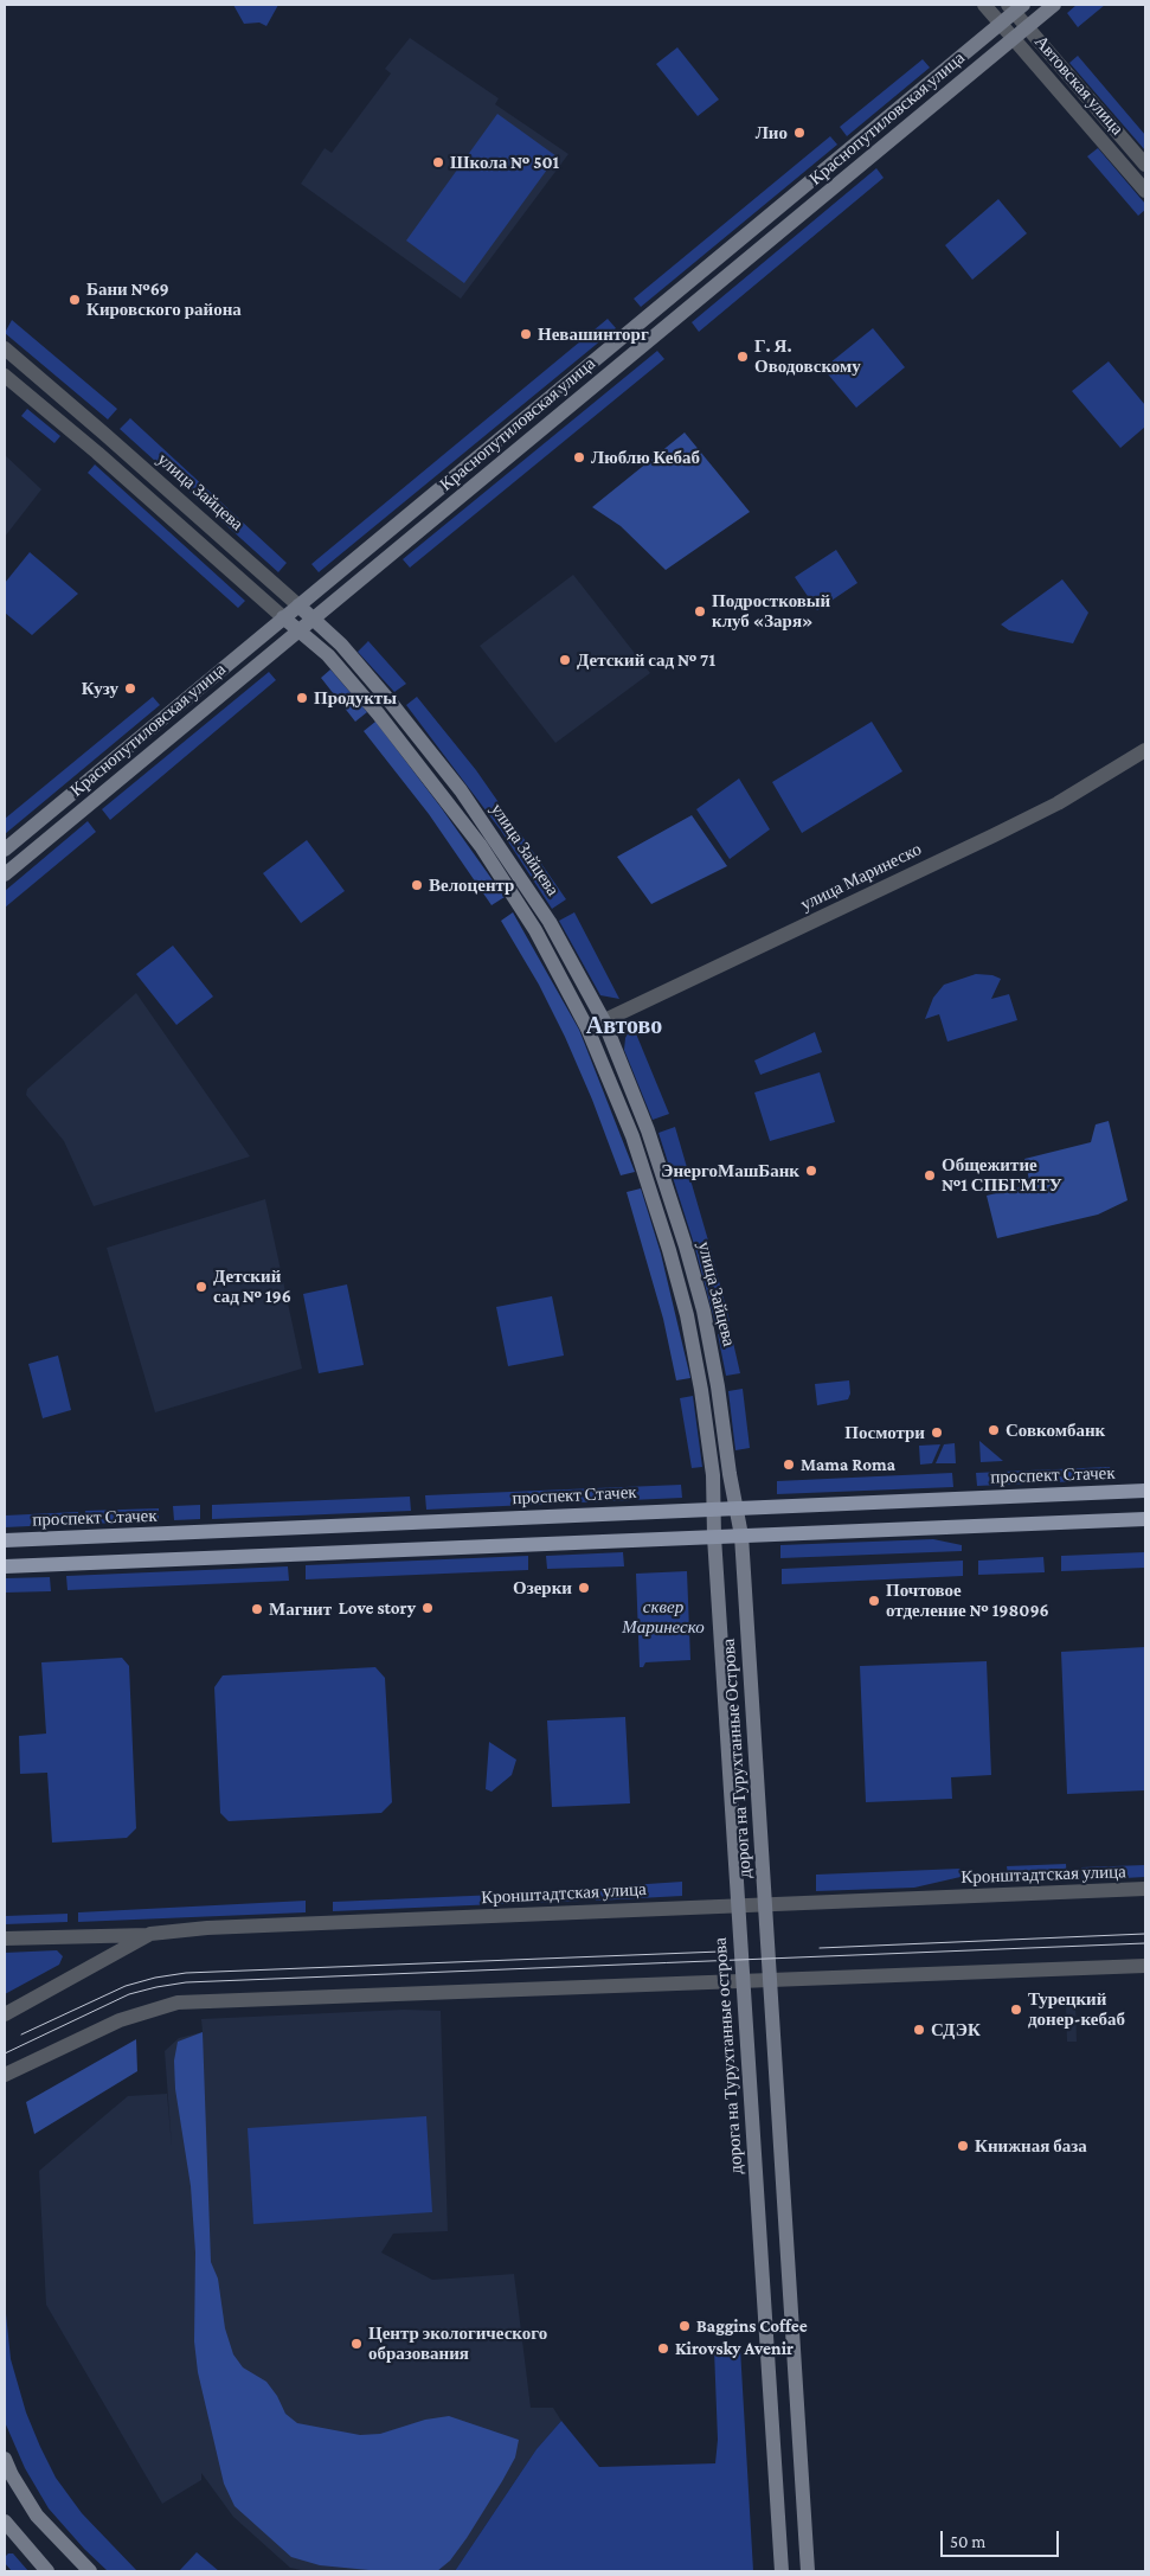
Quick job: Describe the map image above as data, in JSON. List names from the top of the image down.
{
  "streets": {
    "main road": ["проспект Стачек"],
    "street": [
      "Автовская улица",
      "Краснопутиловская улица",
      "улица Зайцева",
      "улица Маринеско",
      "дорога на Турухтанные Острова",
      "Кронштадтская улица",
      "дорога на Турухтанные острова"
    ]
  },
  "crossings": [
    ["Автовская улица", "Краснопутиловская улица"],
    ["Краснопутиловская улица", "улица Зайцева"],
    ["улица Зайцева", "улица Маринеско"],
    ["улица Зайцева", "проспект Стачек"],
    ["улица Зайцева", "дорога на Турухтанные Острова"],
    ["улица Зайцева", "дорога на Турухтанные острова"],
    ["дорога на Турухтанные Острова", "Кронштадтская улица"],
    ["Кронштадтская улица", "дорога на Турухтанные острова"]
  ],
  "districts": ["Автово"],
  "parks": ["сквер Маринеско"],
  "places": [
    "Лио",
    "Школа № 501",
    "Бани №69 Кировского района",
    "Невашинторг",
    "Г. Я. Оводовскому",
    "Люблю Кебаб",
    "Подростковый клуб «Заря»",
    "Детский сад № 71",
    "Кузу",
    "Продукты",
    "Велоцентр",
    "ЭнергоМашБанк",
    "Общежитие №1 СПБГМТУ",
    "Детский сад № 196",
    "Совкомбанк",
    "Посмотри",
    "Mama Roma",
    "Озерки",
    "Почтовое отделение № 198096",
    "Love story",
    "Магнит",
    "Турецкий донер-кебаб",
    "СДЭК",
    "Книжная база",
    "Baggins Coffee",
    "Центр экологического образования",
    "Kirovsky Avenir"
  ],
  "scale_bar": "50 m"
}
